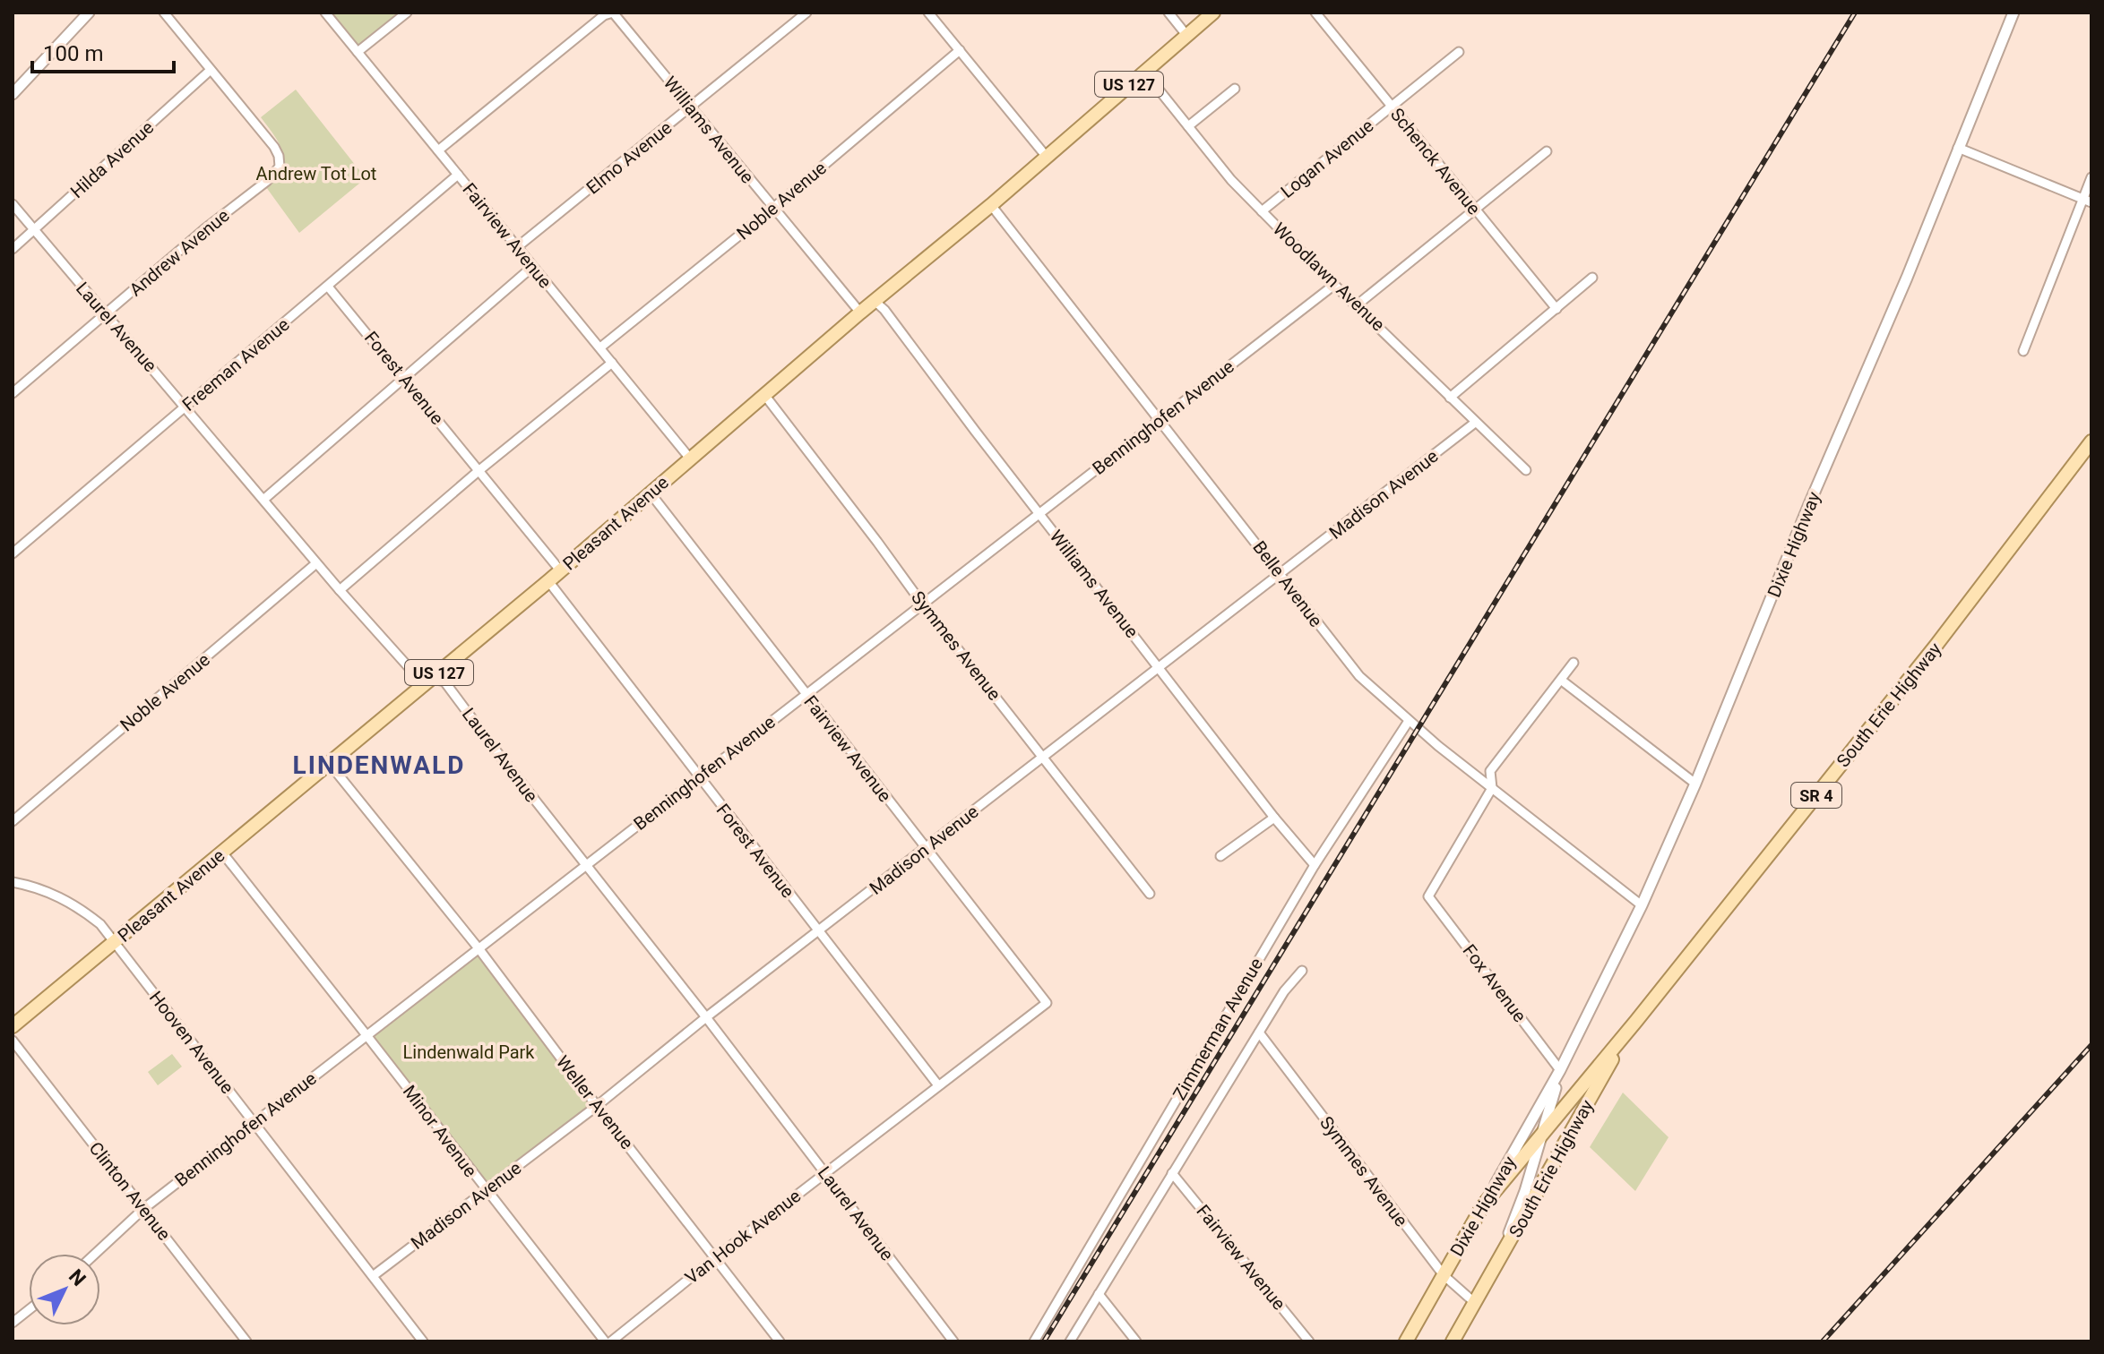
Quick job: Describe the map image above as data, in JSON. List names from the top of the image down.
{
  "streets": {
    "main road": [
      "US 127",
      "Pleasant Avenue",
      "Dixie Highway",
      "South Erie Highway",
      "SR 4"
    ],
    "street": [
      "Williams Avenue",
      "Elmo Avenue",
      "Logan Avenue",
      "Hilda Avenue",
      "Schenck Avenue",
      "Noble Avenue",
      "Fairview Avenue",
      "Andrew Avenue",
      "Woodlawn Avenue",
      "Laurel Avenue",
      "Freeman Avenue",
      "Forest Avenue",
      "Benninghofen Avenue",
      "Madison Avenue",
      "Belle Avenue",
      "Symmes Avenue",
      "Fox Avenue",
      "Zimmerman Avenue",
      "Hooven Avenue",
      "Weller Avenue",
      "Minor Avenue",
      "Clinton Avenue",
      "Van Hook Avenue"
    ]
  },
  "crossings": [
    ["Williams Avenue", "Elmo Avenue"],
    ["Williams Avenue", "Noble Avenue"],
    ["Williams Avenue", "Benninghofen Avenue"],
    ["Williams Avenue", "Madison Avenue"],
    ["Williams Avenue", "Pleasant Avenue"],
    ["Williams Avenue", "Zimmerman Avenue"],
    ["Elmo Avenue", "Fairview Avenue"],
    ["Logan Avenue", "Schenck Avenue"],
    ["Logan Avenue", "Woodlawn Avenue"],
    ["Hilda Avenue", "Andrew Avenue"],
    ["Hilda Avenue", "Laurel Avenue"],
    ["Noble Avenue", "Fairview Avenue"],
    ["Noble Avenue", "Laurel Avenue"],
    ["Fairview Avenue", "Freeman Avenue"],
    ["Fairview Avenue", "Benninghofen Avenue"],
    ["Fairview Avenue", "Madison Avenue"],
    ["Fairview Avenue", "Pleasant Avenue"],
    ["Fairview Avenue", "Zimmerman Avenue"],
    ["Fairview Avenue", "Van Hook Avenue"],
    ["Andrew Avenue", "Laurel Avenue"],
    ["Woodlawn Avenue", "Benninghofen Avenue"],
    ["Woodlawn Avenue", "Madison Avenue"],
    ["Woodlawn Avenue", "Pleasant Avenue"],
    ["Laurel Avenue", "Freeman Avenue"],
    ["Laurel Avenue", "Benninghofen Avenue"],
    ["Laurel Avenue", "Madison Avenue"],
    ["Laurel Avenue", "Pleasant Avenue"],
    ["Laurel Avenue", "Van Hook Avenue"],
    ["Freeman Avenue", "Forest Avenue"],
    ["Forest Avenue", "Benninghofen Avenue"],
    ["Forest Avenue", "Madison Avenue"],
    ["Forest Avenue", "Pleasant Avenue"],
    ["Forest Avenue", "Van Hook Avenue"],
    ["Benninghofen Avenue", "Belle Avenue"],
    ["Benninghofen Avenue", "Symmes Avenue"],
    ["Benninghofen Avenue", "Hooven Avenue"],
    ["Benninghofen Avenue", "Weller Avenue"],
    ["Benninghofen Avenue", "Minor Avenue"],
    ["Benninghofen Avenue", "Clinton Avenue"],
    ["Madison Avenue", "Belle Avenue"],
    ["Madison Avenue", "Symmes Avenue"],
    ["Madison Avenue", "Hooven Avenue"],
    ["Madison Avenue", "Weller Avenue"],
    ["Madison Avenue", "Minor Avenue"],
    ["Pleasant Avenue", "Belle Avenue"],
    ["Pleasant Avenue", "Symmes Avenue"],
    ["Pleasant Avenue", "Hooven Avenue"],
    ["Pleasant Avenue", "Weller Avenue"],
    ["Pleasant Avenue", "Minor Avenue"],
    ["Dixie Highway", "Belle Avenue"],
    ["Dixie Highway", "Symmes Avenue"],
    ["Dixie Highway", "South Erie Highway"],
    ["Dixie Highway", "Fox Avenue"],
    ["Belle Avenue", "Fox Avenue"],
    ["Belle Avenue", "Zimmerman Avenue"],
    ["Symmes Avenue", "Zimmerman Avenue"],
    ["Weller Avenue", "Van Hook Avenue"]
  ],
  "districts": ["LINDENWALD"],
  "parks": ["Andrew Tot Lot", "Lindenwald Park"],
  "scale_bar": "100 m",
  "north": "top right"
}
